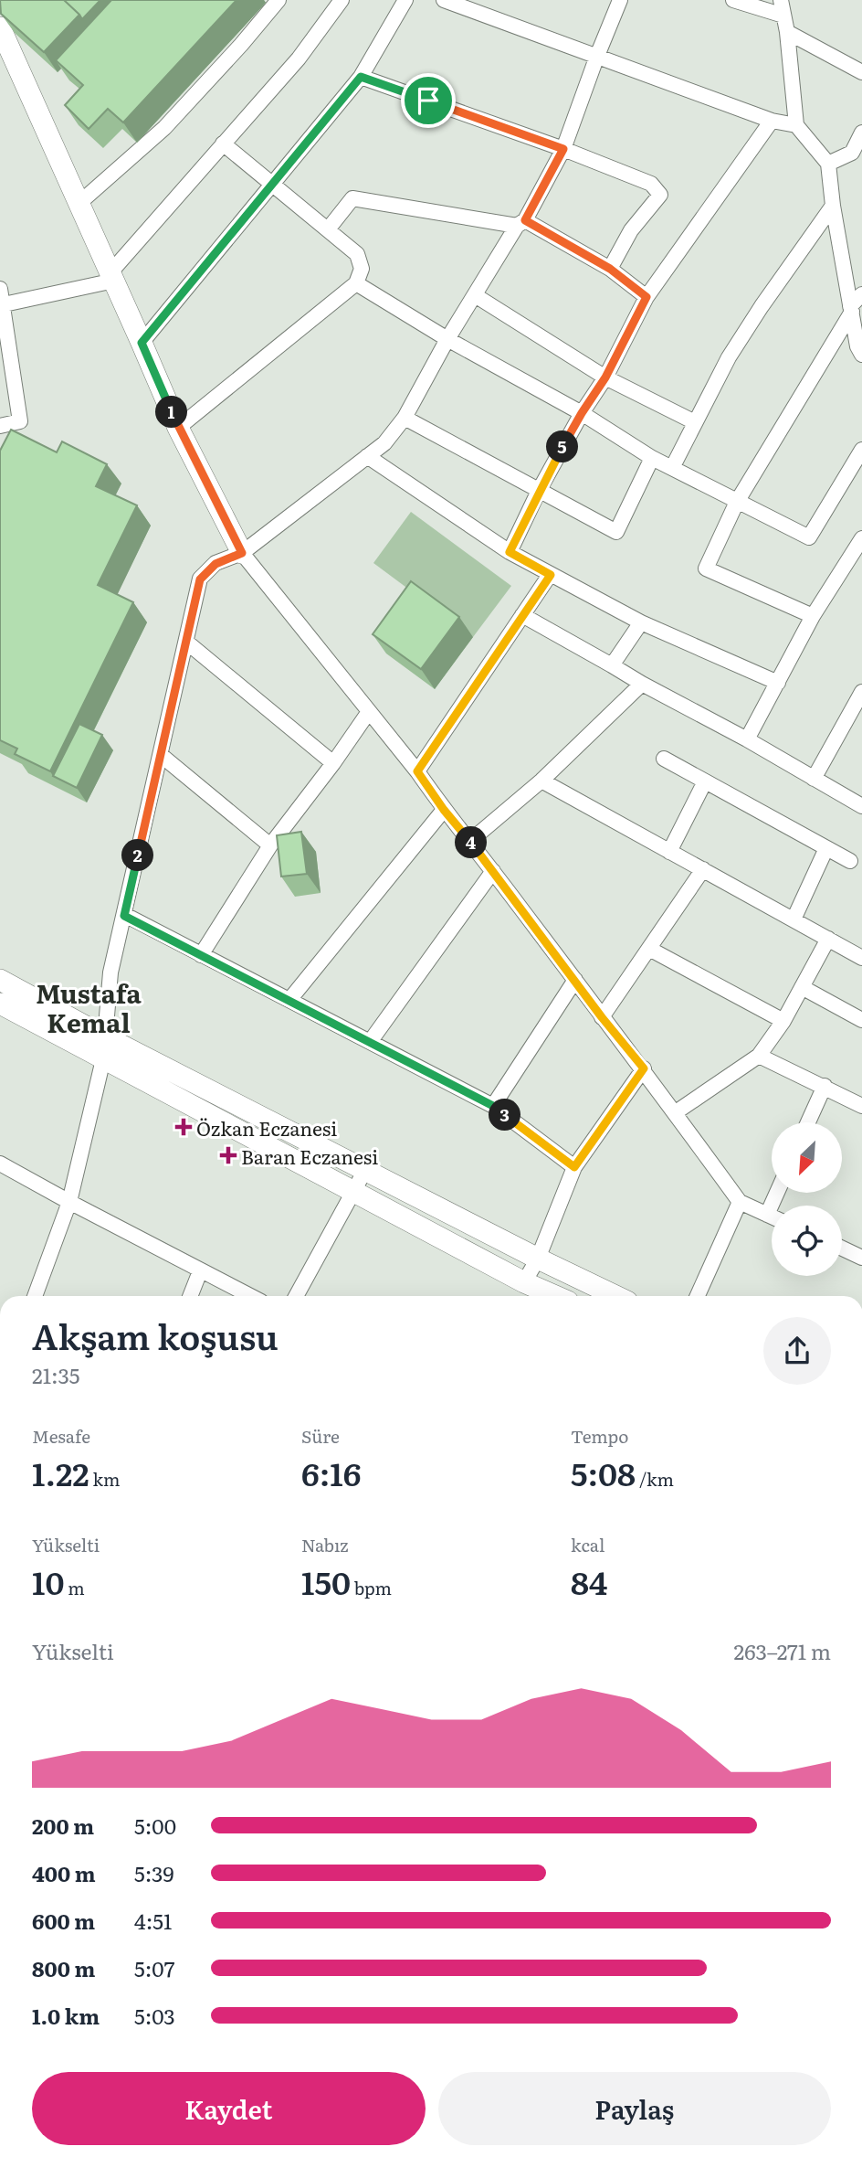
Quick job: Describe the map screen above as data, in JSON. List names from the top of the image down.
{
  "districts": ["Mustafa Kemal"],
  "places": {
    "health": ["Özkan Eczanesi", "Baran Eczanesi"]
  },
  "north": "bottom left",
  "page": {
    "pins": [
      "1",
      "5",
      "4",
      "2",
      "3"
    ],
    "heading": ["Akşam koşusu", "21:35"],
    "stats": [
      ["Mesafe", "1.22 km"],
      ["Süre", "6:16"],
      ["Tempo", "5:08 /km"],
      ["Yükselti", "10 m"],
      ["Nabız", "150 bpm"],
      ["kcal", "84"]
    ],
    "chart": ["Yükselti", "263–271 m"],
    "list": [
      {
        "name": "200 m",
        "note": "5:00"
      },
      {
        "name": "400 m",
        "note": "5:39"
      },
      {
        "name": "600 m",
        "note": "4:51"
      },
      {
        "name": "800 m",
        "note": "5:07"
      },
      {
        "name": "1.0 km",
        "note": "5:03"
      }
    ],
    "buttons": ["Kaydet", "Paylaş"]
  }
}
